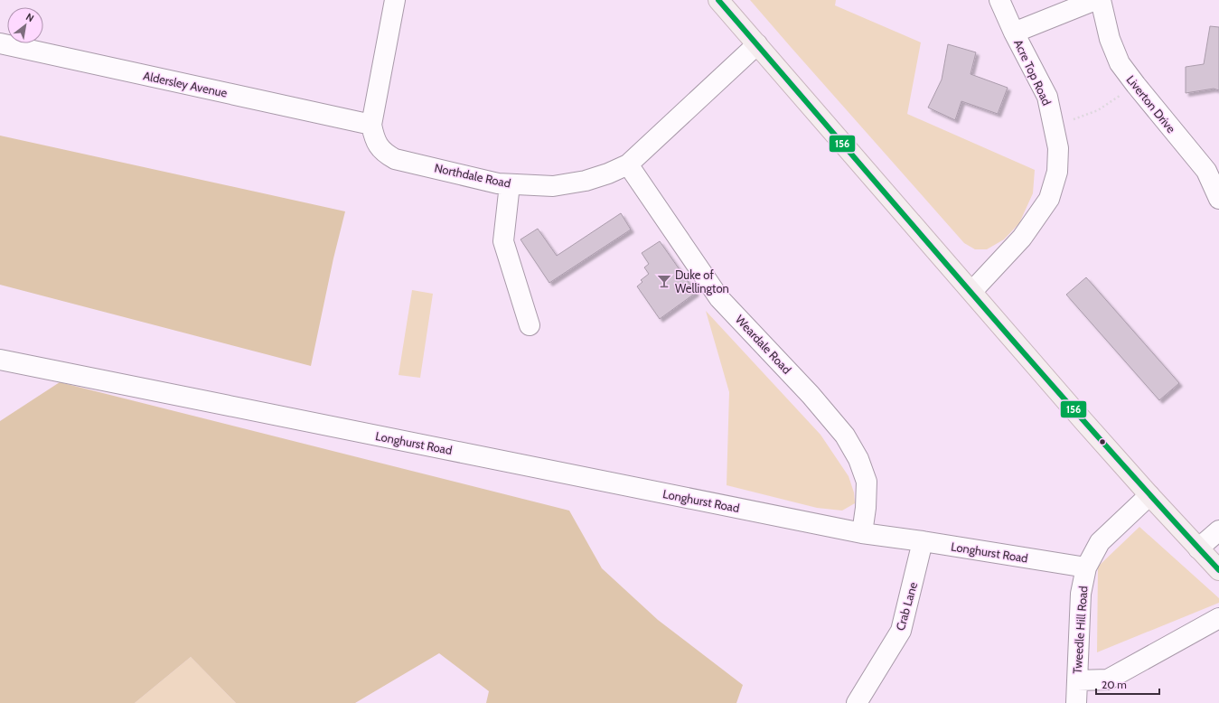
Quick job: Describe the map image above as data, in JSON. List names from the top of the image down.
{
  "streets": {
    "street": [
      "Acre Top Road",
      "Aldersley Avenue",
      "Liverton Drive",
      "Northdale Road",
      "Weardale Road",
      "Longhurst Road",
      "Crab Lane",
      "Tweedle Hill Road"
    ]
  },
  "crossings": [
    ["Aldersley Avenue", "Northdale Road"],
    ["Northdale Road", "Weardale Road"],
    ["Weardale Road", "Longhurst Road"],
    ["Longhurst Road", "Crab Lane"],
    ["Longhurst Road", "Tweedle Hill Road"]
  ],
  "places": {
    "bar": ["Duke of Wellington"]
  },
  "lines": ["transit line 156"],
  "scale_bar": "20 m",
  "north": "top right"
}
